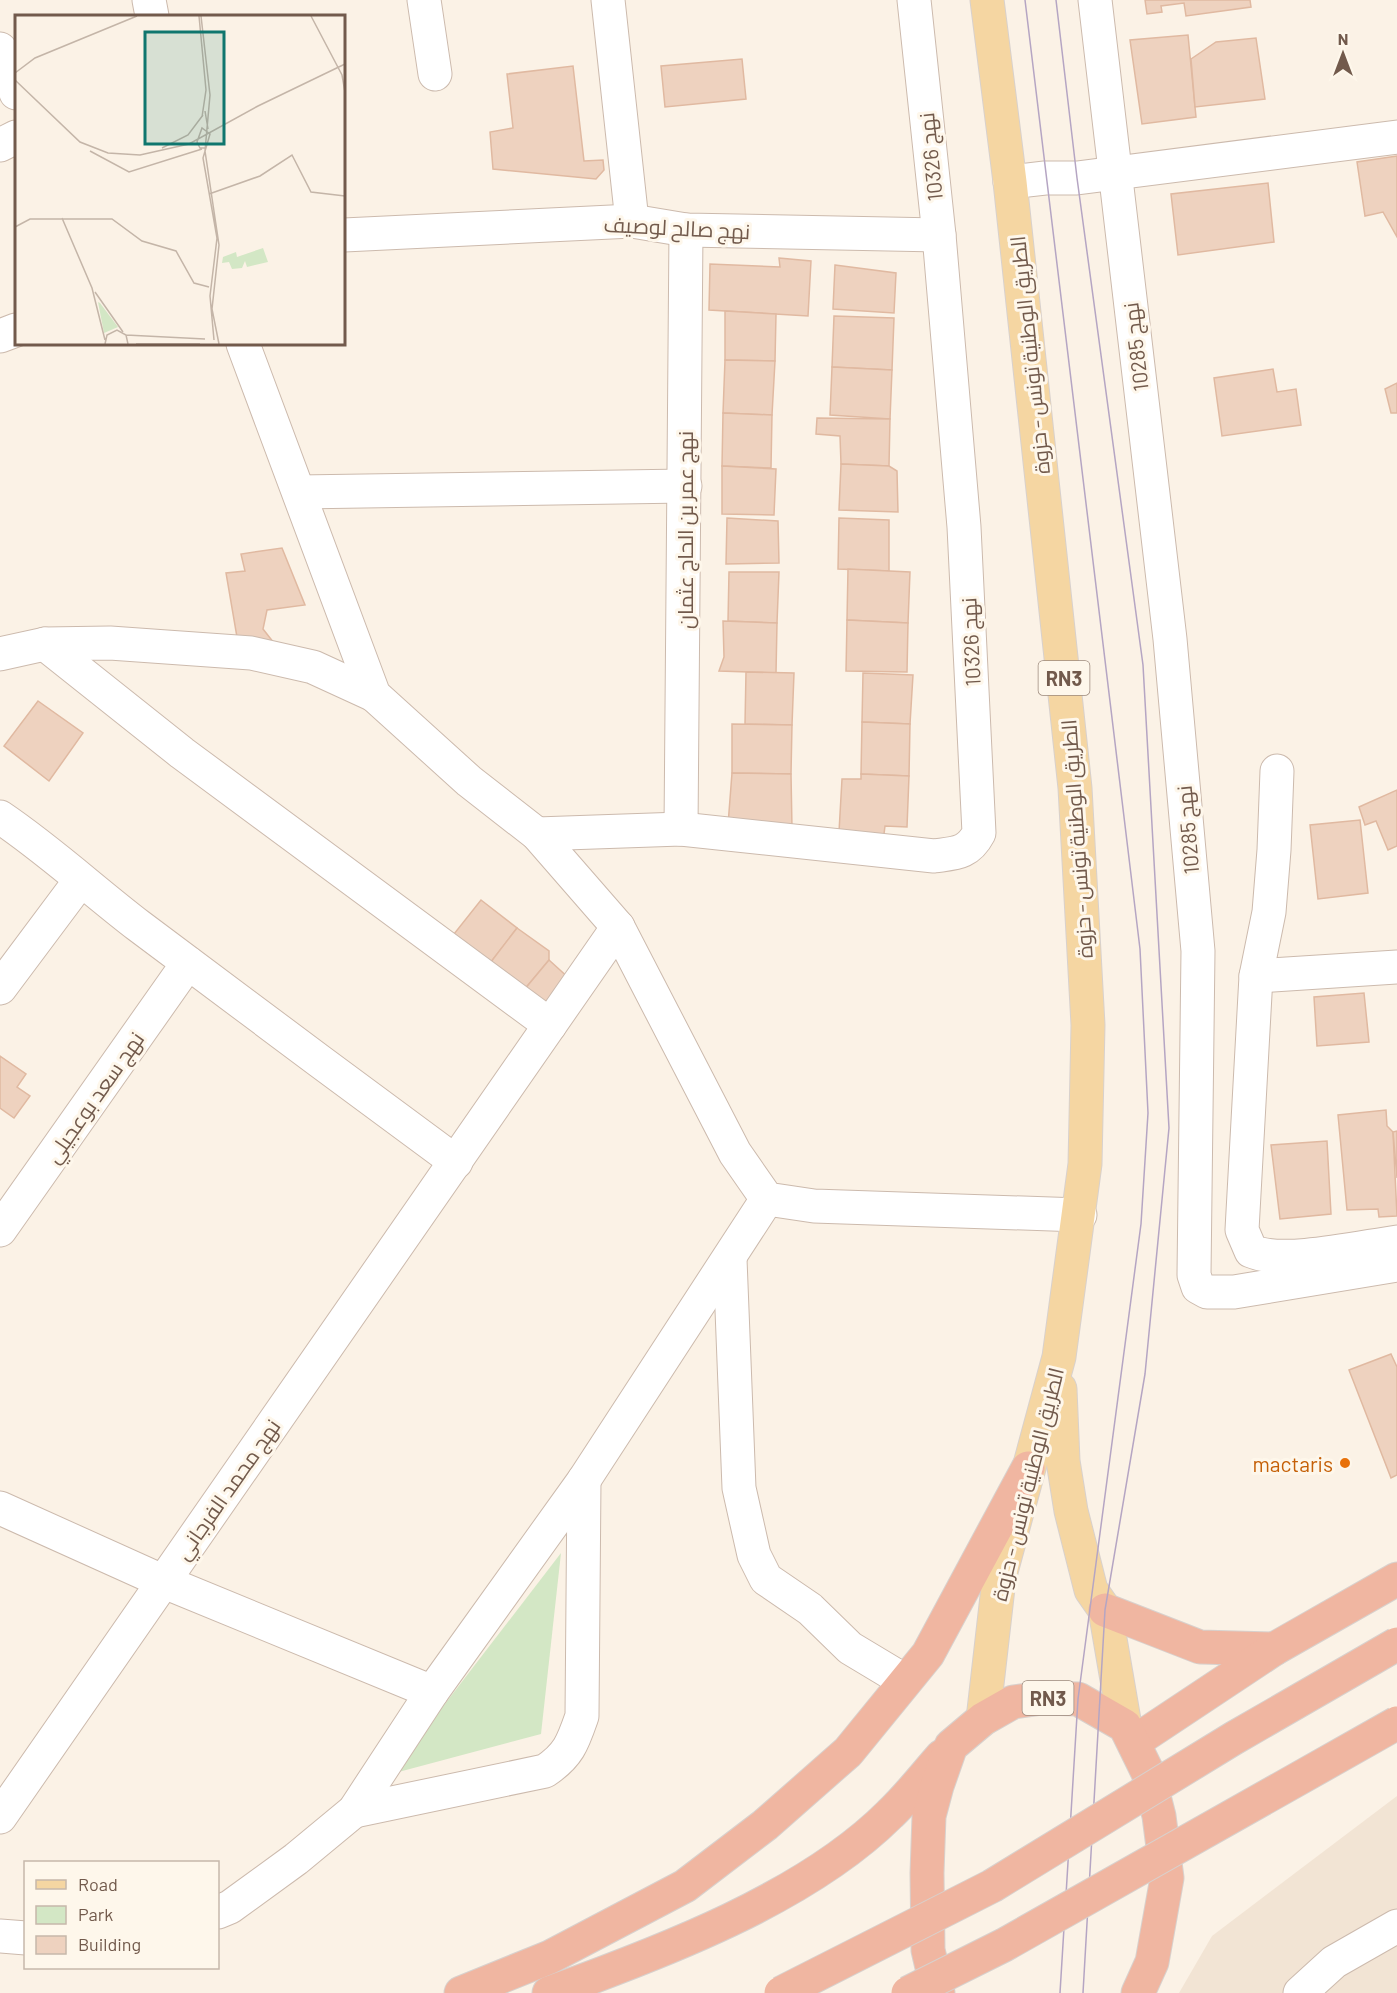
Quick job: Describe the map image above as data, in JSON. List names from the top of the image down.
{
  "streets": {
    "highway": ["RN3"],
    "main road": ["الطريق الوطنية تونس - حزوة"],
    "street": [
      "نهج 10326",
      "نهج صالح لوصيف",
      "نهج 10285",
      "نهج عمر بن الحاج عثمان",
      "نهج سعد بوعجيلي",
      "نهج محمد الفرجاني"
    ]
  },
  "crossings": [
    ["نهج 10326", "نهج صالح لوصيف"],
    ["نهج 10326", "نهج عمر بن الحاج عثمان"],
    ["نهج صالح لوصيف", "نهج عمر بن الحاج عثمان"],
    ["الطريق الوطنية تونس - حزوة", "RN3"]
  ],
  "places": ["mactaris"],
  "legend": ["Road", "Park", "Building"],
  "north": "top"
}
